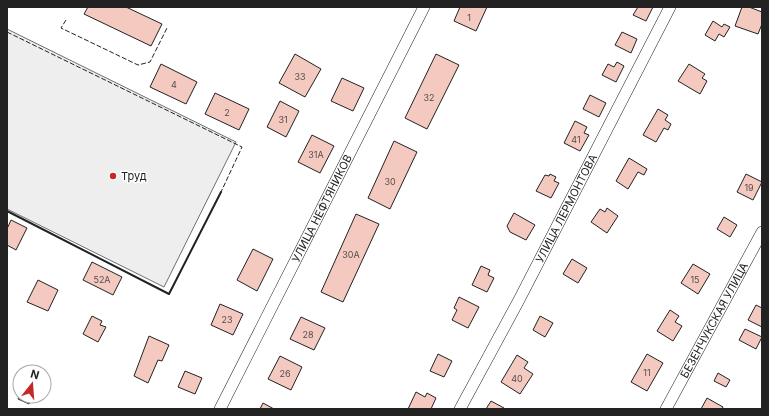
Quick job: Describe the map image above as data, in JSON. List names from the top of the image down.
{
  "streets": {
    "street": ["УЛИЦА НЕФТЯНИКОВ", "УЛИЦА ЛЕРМОНТОВА", "БЕЗЕНЧУКСКАЯ УЛИЦА"]
  },
  "places": ["Труд"],
  "house_numbers": [
    "1",
    "33",
    "4",
    "32",
    "2",
    "31",
    "41",
    "31А",
    "30",
    "19",
    "30А",
    "52А",
    "15",
    "23",
    "28",
    "11",
    "26",
    "40"
  ],
  "north": "top"
}
